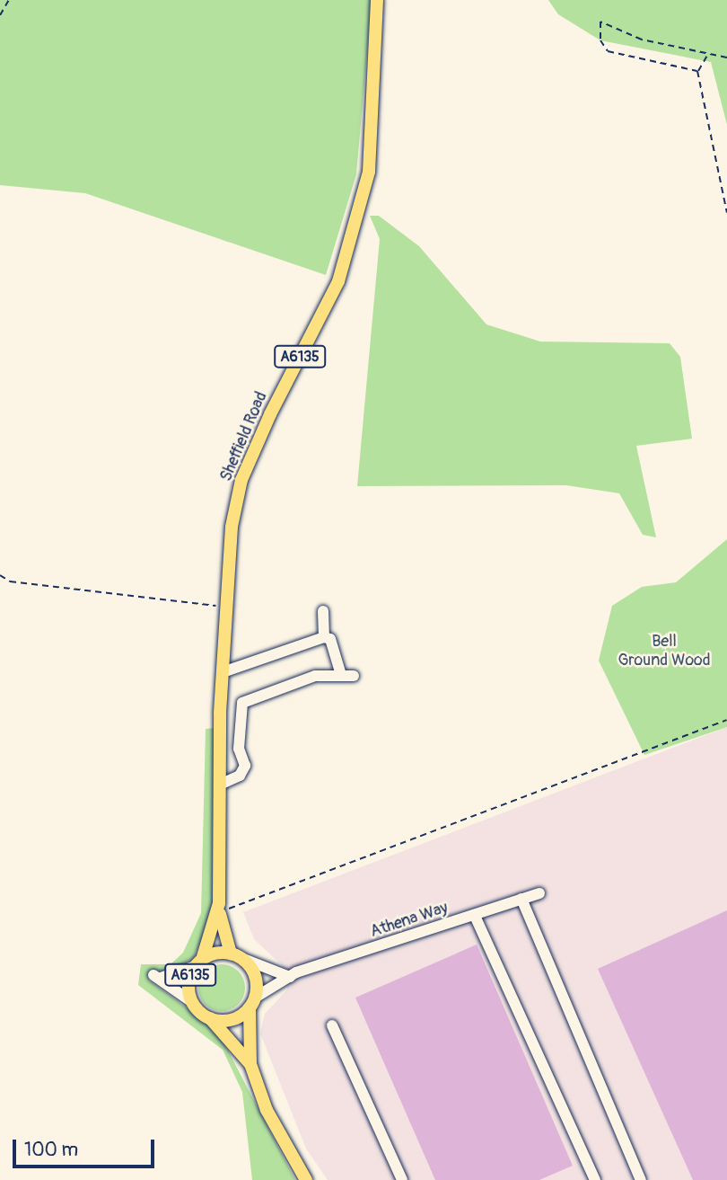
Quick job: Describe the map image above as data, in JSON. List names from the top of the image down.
{
  "streets": {
    "main road": ["A6135", "Sheffield Road"],
    "street": ["Athena Way"]
  },
  "crossings": [
    ["A6135", "Sheffield Road"],
    ["A6135", "Athena Way"],
    ["Sheffield Road", "Athena Way"]
  ],
  "parks": ["Bell Ground Wood"],
  "scale_bar": "100 m"
}
